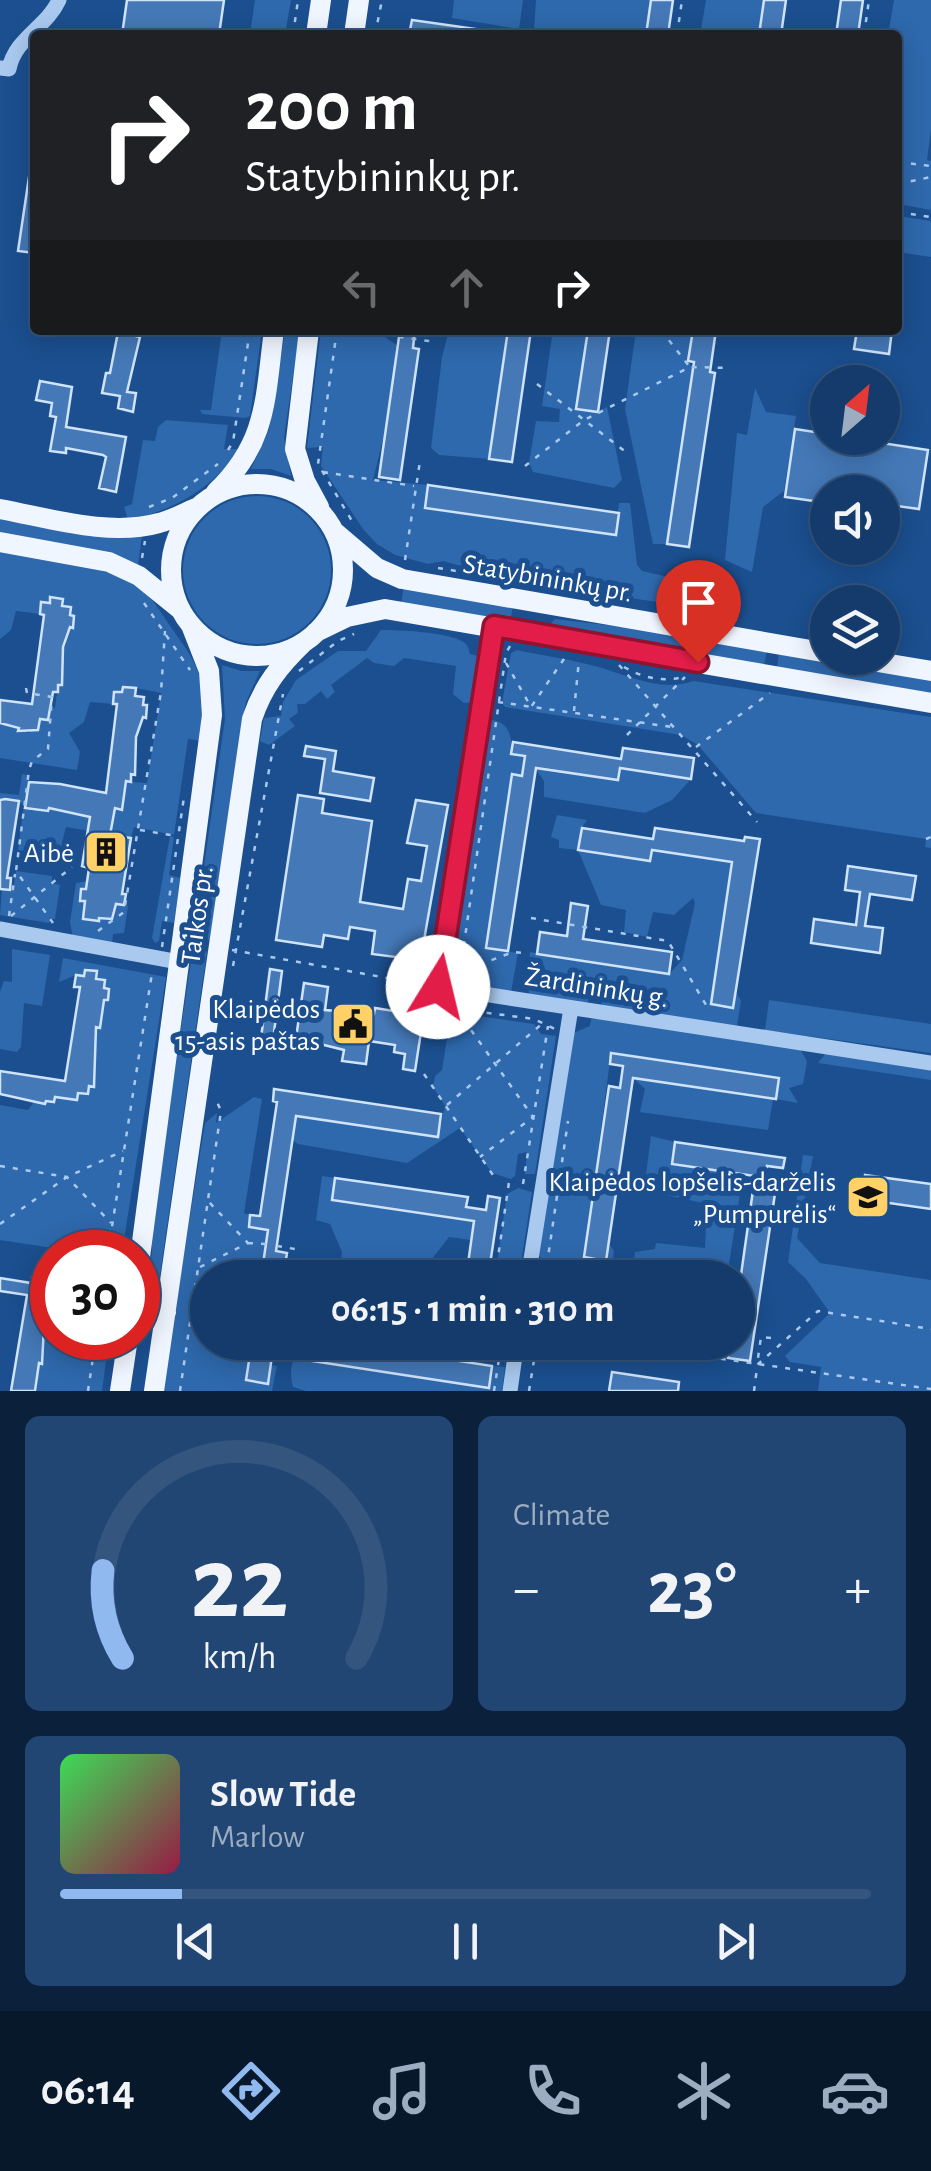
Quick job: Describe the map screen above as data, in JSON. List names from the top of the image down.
{
  "streets": {
    "main road": ["Statybininkų pr.", "Taikos pr."],
    "street": ["Žardininkų g."]
  },
  "crossings": [
    ["Statybininkų pr.", "Taikos pr."]
  ],
  "places": {
    "building": ["Aibė"],
    "public building": ["Klaipėdos 15-asis paštas"],
    "school or university": ["Klaipėdos lopšelis-darželis „Pumpurėlis“"]
  },
  "north": "top right",
  "page": {
    "turn": ["200 m", "Statybininkų pr."],
    "limit": "30",
    "trip": "06:15 · 1 min · 310 m",
    "tile": "Climate",
    "heat": ["−", "23°", "+"],
    "song": ["Slow Tide", "Marlow"],
    "tabs": "06:14",
    "gauge": ["22", "km/h"]
  }
}
